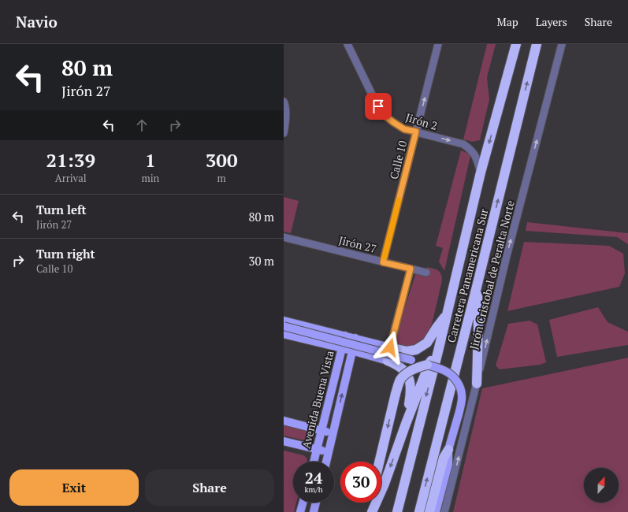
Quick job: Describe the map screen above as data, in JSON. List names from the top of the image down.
{
  "streets": {
    "highway": ["Carretera Panamericana Sur"],
    "main road": ["Avenida Buena Vista"],
    "street": [
      "Jirón 2",
      "Calle 10",
      "Jirón 27",
      "Jirón Cristobal de Peralta Norte"
    ]
  },
  "crossings": [
    ["Jirón 2", "Calle 10"],
    ["Jirón 2", "Carretera Panamericana Sur"],
    ["Calle 10", "Jirón 27"]
  ],
  "one_way": ["Jirón 2", "Calle 10", "Jirón Cristobal de Peralta Norte"],
  "north": "top",
  "page": {
    "header": "Navio",
    "nav": ["Map", "Layers", "Share"],
    "turn": ["80 m", "Jirón 27"],
    "eta": [
      "21:39",
      "Arrival",
      "1",
      "min",
      "300",
      "m"
    ],
    "list": [
      {
        "name": "Turn left",
        "note": "Jirón 27",
        "value": "80 m"
      },
      {
        "name": "Turn right",
        "note": "Calle 10",
        "value": "30 m"
      }
    ],
    "speed": "24 km/h",
    "limit": "30",
    "buttons": ["Exit", "Share"]
  }
}
